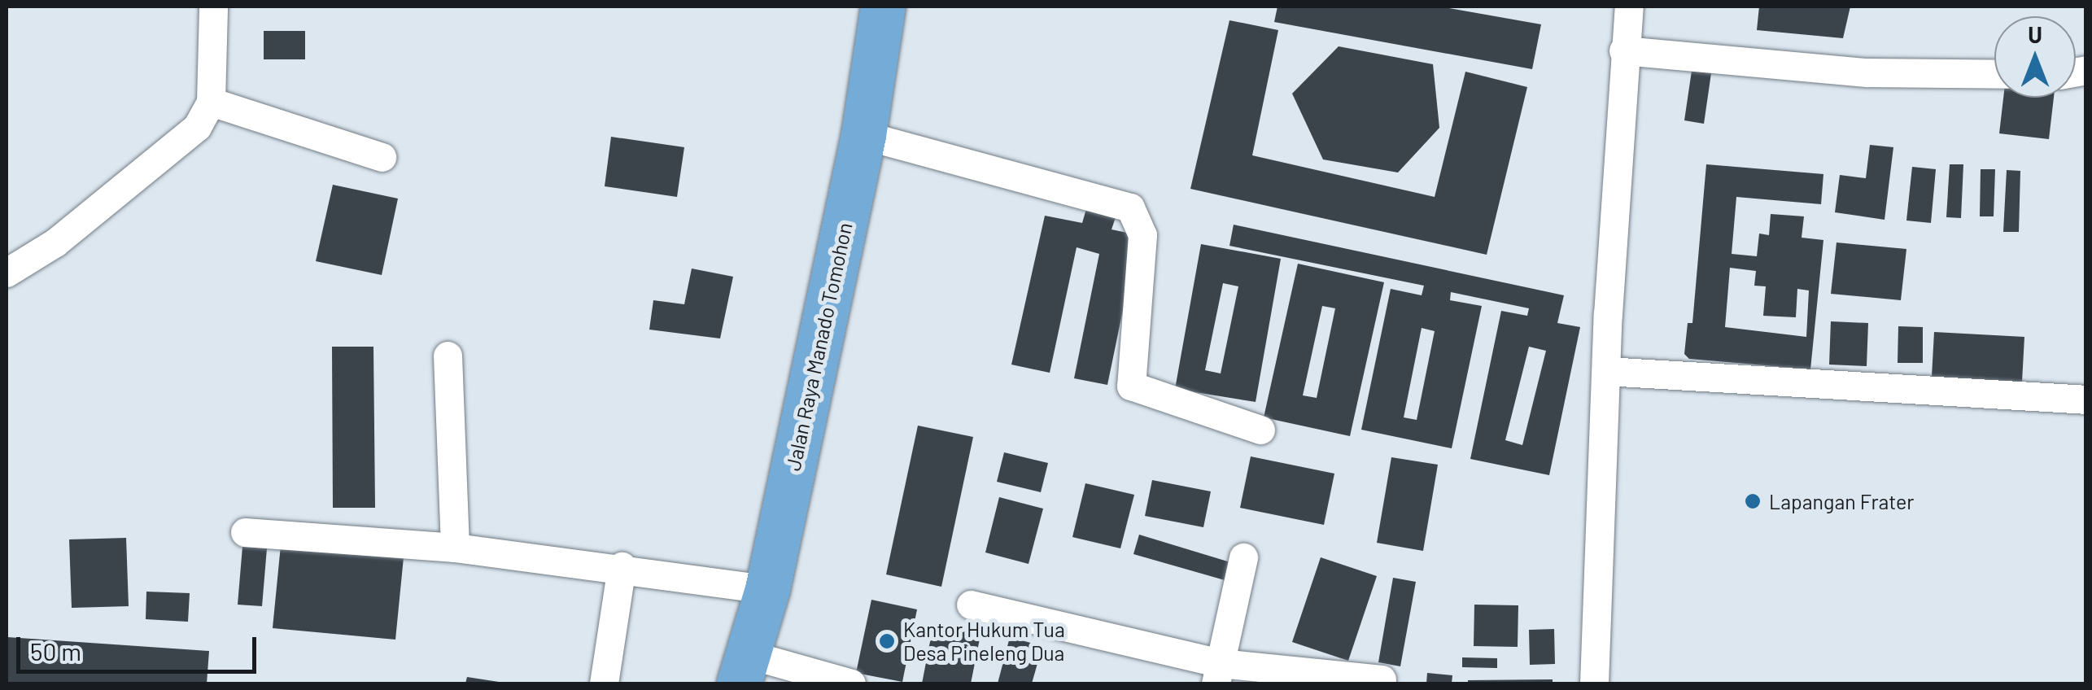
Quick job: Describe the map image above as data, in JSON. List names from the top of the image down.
{
  "streets": {
    "highway": ["Jalan Raya Manado Tomohon"]
  },
  "places": ["Lapangan Frater", "Kantor Hukum Tua Desa Pineleng Dua"],
  "scale_bar": "50 m",
  "north": "top"
}
